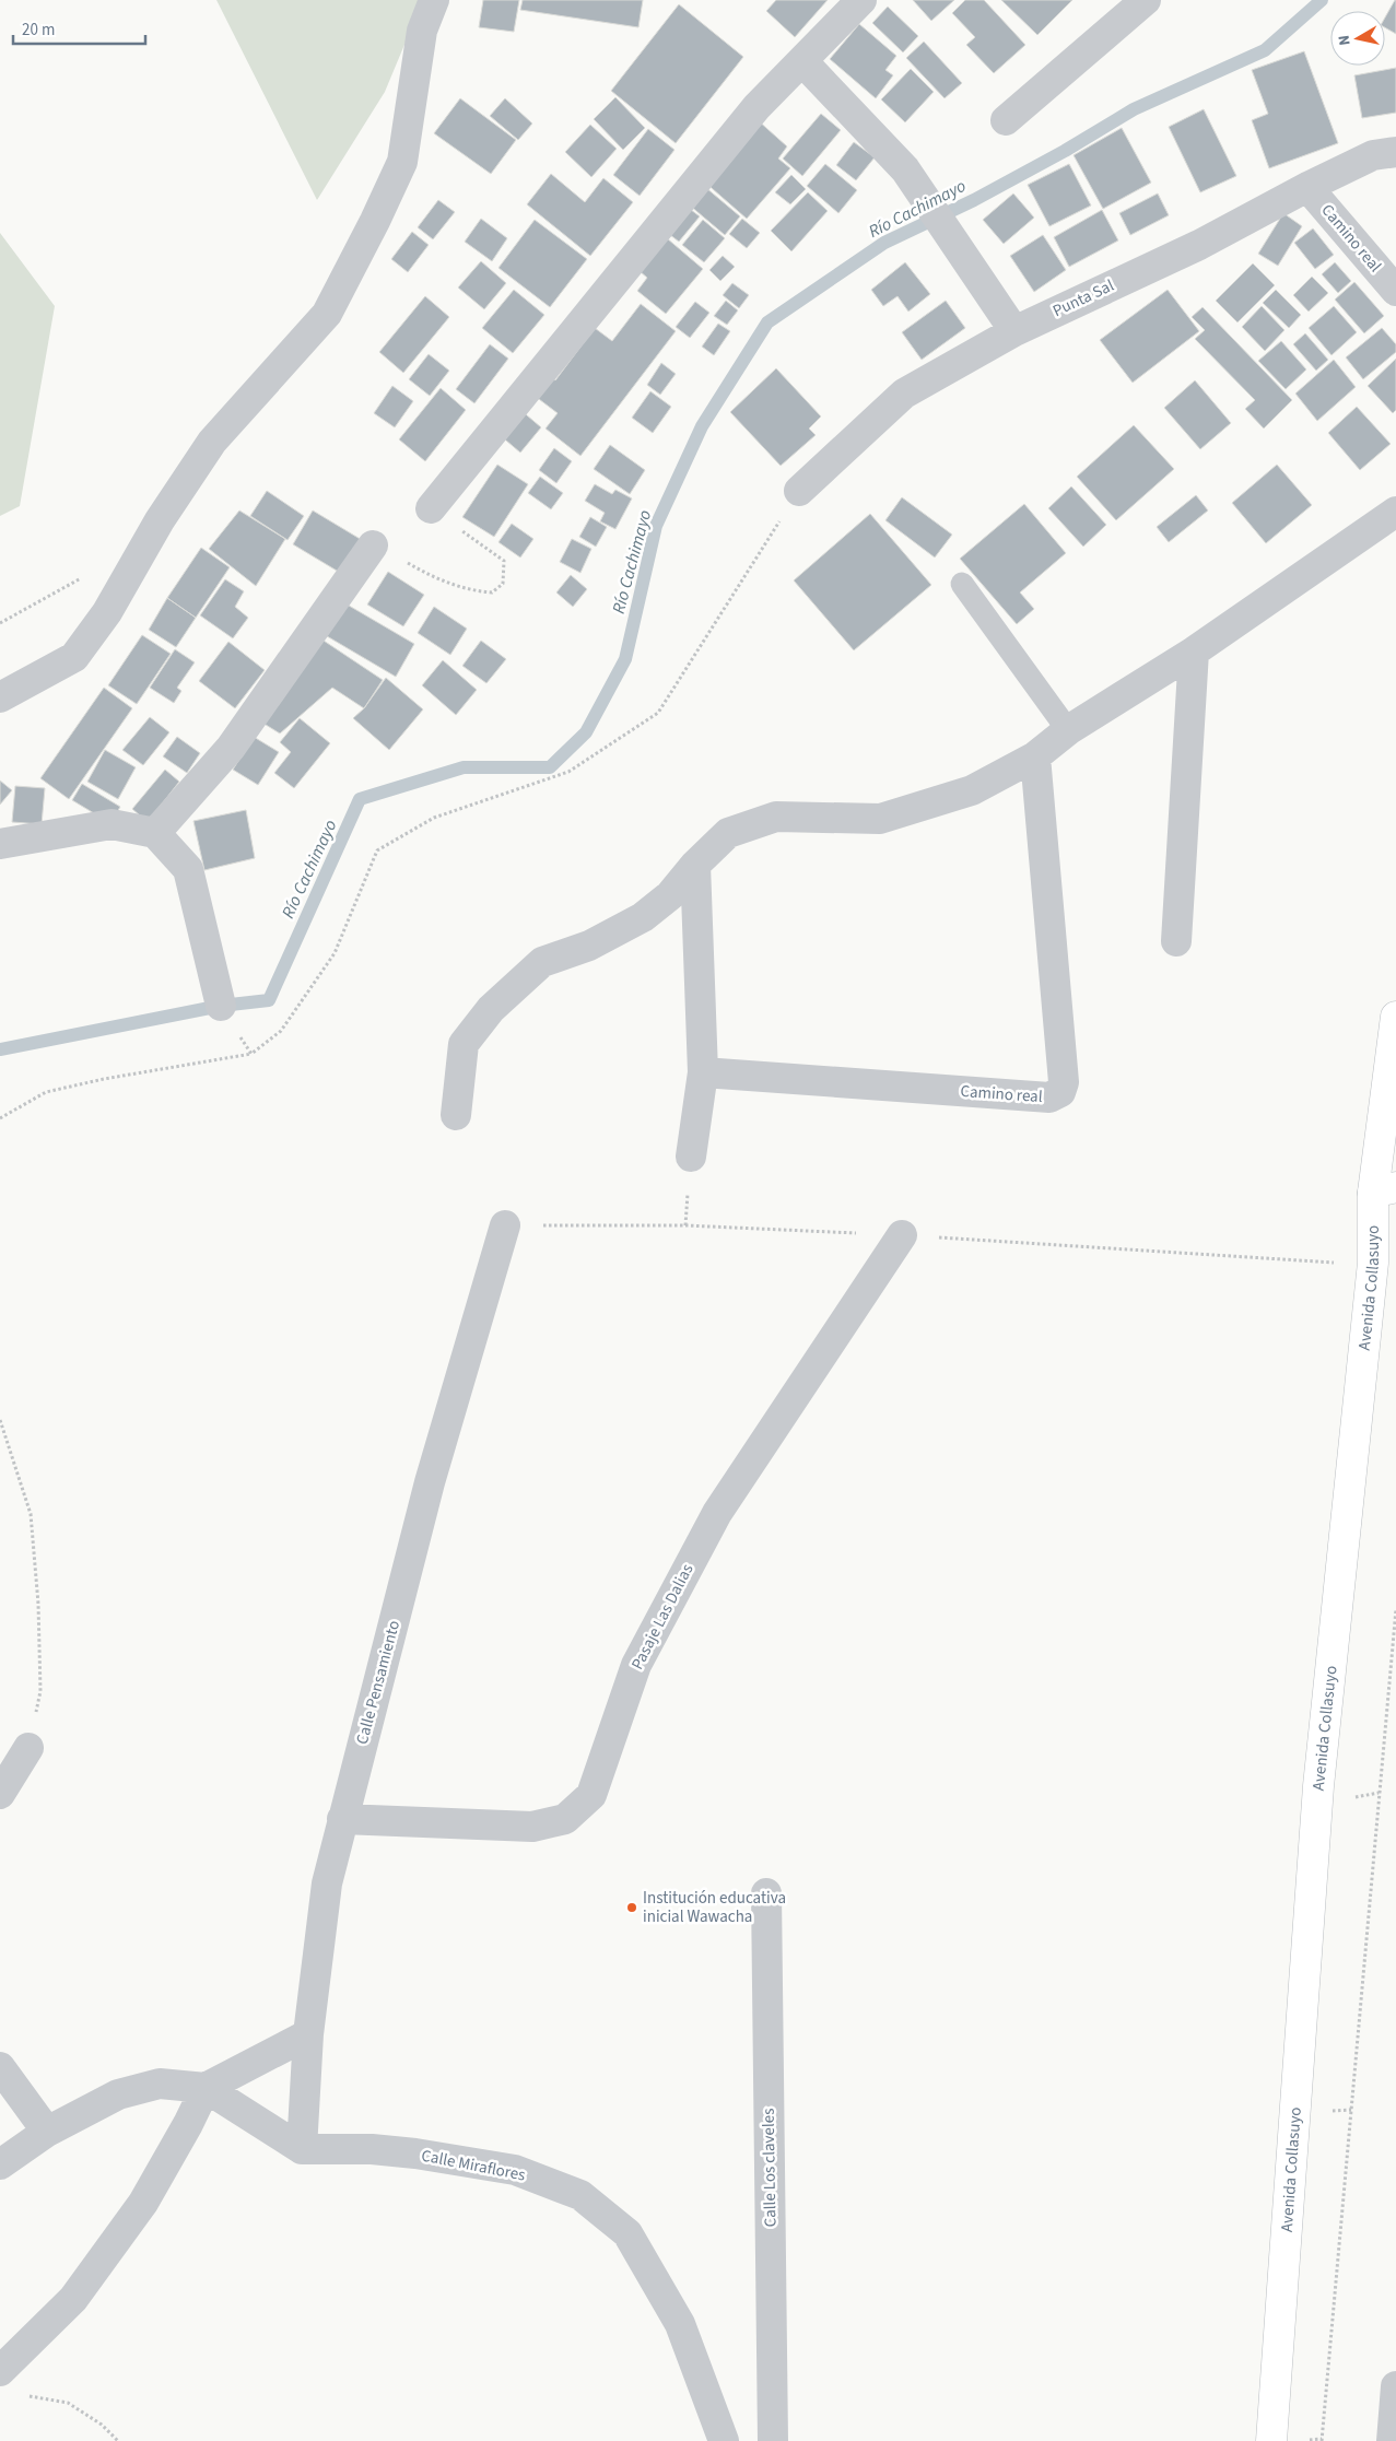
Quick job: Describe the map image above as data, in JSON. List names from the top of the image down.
{
  "streets": {
    "main road": ["Avenida Collasuyo"],
    "street": [
      "Camino real",
      "Punta Sal",
      "Pasaje Las Dalias",
      "Calle Pensamiento",
      "Calle Miraflores",
      "Calle Los claveles"
    ]
  },
  "crossings": [
    ["Camino real", "Punta Sal"],
    ["Pasaje Las Dalias", "Calle Pensamiento"],
    ["Calle Pensamiento", "Calle Miraflores"]
  ],
  "water": ["Río Cachimayo"],
  "places": ["Institución educativa inicial Wawacha"],
  "scale_bar": "20 m",
  "north": "left"
}
